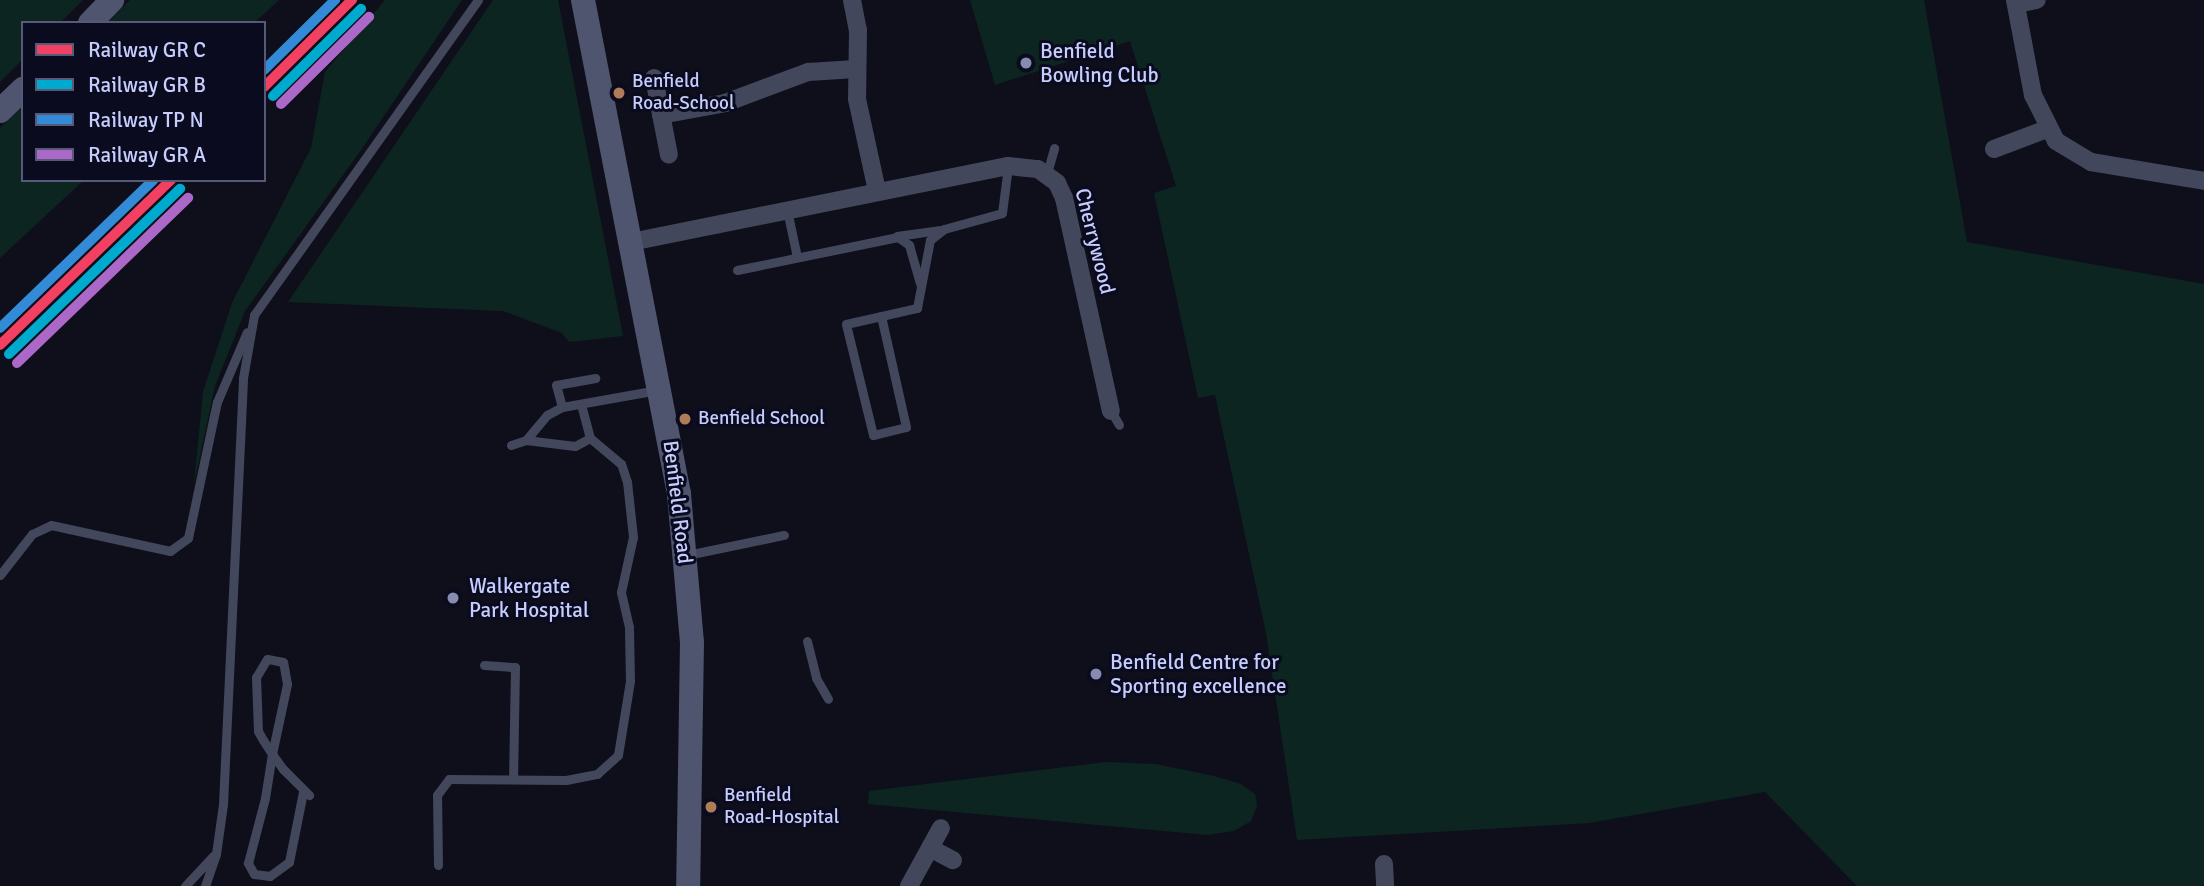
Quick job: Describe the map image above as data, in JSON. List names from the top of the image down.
{
  "streets": {
    "street": ["Cherrywood", "Benfield Road"]
  },
  "crossings": [
    ["Cherrywood", "Benfield Road"]
  ],
  "places": [
    "Benfield Bowling Club",
    "Benfield Road-School",
    "Benfield School",
    "Walkergate Park Hospital",
    "Benfield Centre for Sporting excellence",
    "Benfield Road-Hospital"
  ],
  "legend": [
    "Railway GR C",
    "Railway GR B",
    "Railway TP N",
    "Railway GR A"
  ]
}
